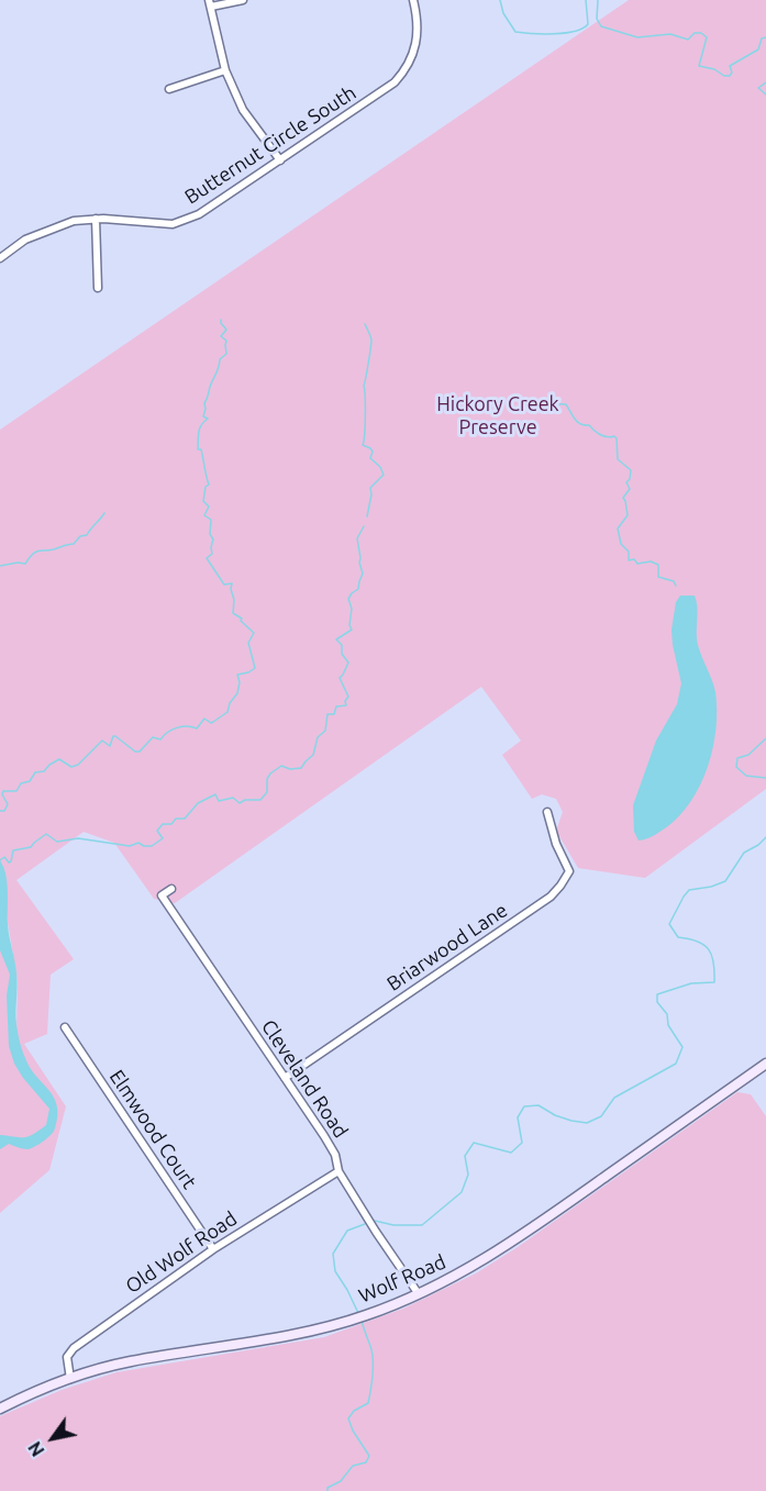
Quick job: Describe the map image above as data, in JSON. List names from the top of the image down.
{
  "streets": {
    "main road": ["Wolf Road"],
    "street": [
      "Butternut Circle South",
      "Briarwood Lane",
      "Cleveland Road",
      "Elmwood Court",
      "Old Wolf Road"
    ]
  },
  "crossings": [
    ["Briarwood Lane", "Cleveland Road"],
    ["Cleveland Road", "Old Wolf Road"],
    ["Cleveland Road", "Wolf Road"],
    ["Elmwood Court", "Old Wolf Road"],
    ["Old Wolf Road", "Wolf Road"]
  ],
  "parks": ["Hickory Creek Preserve"],
  "north": "bottom left"
}
